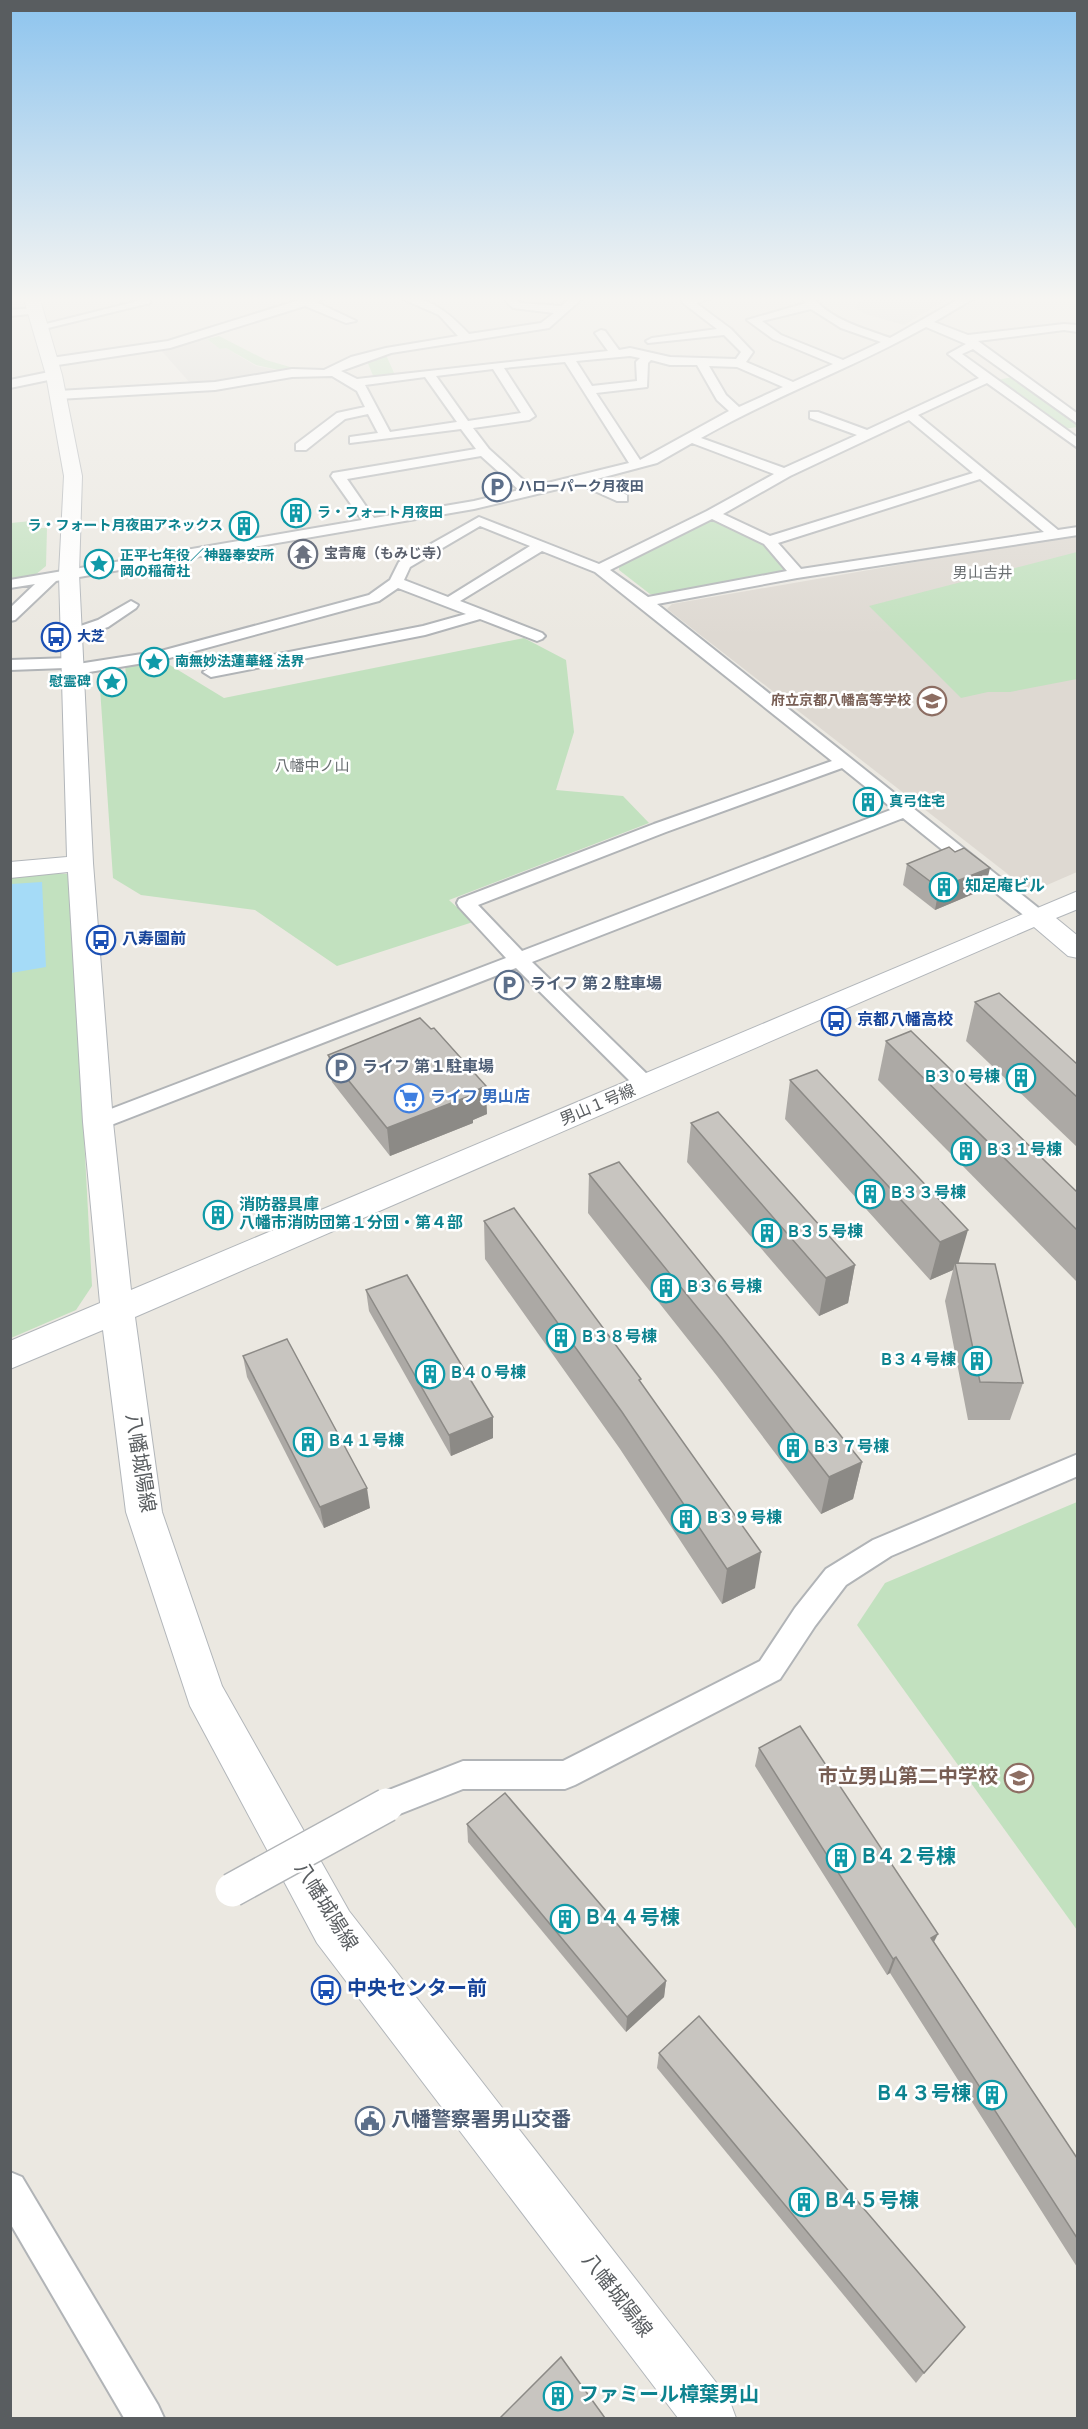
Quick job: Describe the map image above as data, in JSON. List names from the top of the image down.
{
  "streets": {
    "street": ["男山１号線", "八幡城陽線"]
  },
  "crossings": [
    ["男山１号線", "八幡城陽線"]
  ],
  "districts": ["男山吉井", "八幡中ノ山"],
  "places": {
    "parking": ["ハローパーク月夜田", "ライフ 第２駐車場", "ライフ 第１駐車場"],
    "building": [
      "ラ・フォート月夜田",
      "ラ・フォート月夜田アネックス",
      "真弓住宅",
      "知足庵ビル",
      "B３０号棟",
      "B３１号棟",
      "B３３号棟",
      "消防器具庫 八幡市消防団第１分団・第４部",
      "B３５号棟",
      "B３６号棟",
      "B３８号棟",
      "B３４号棟",
      "B４０号棟",
      "B４１号棟",
      "B３７号棟",
      "B３９号棟",
      "B４２号棟",
      "B４４号棟",
      "B４３号棟",
      "B４５号棟",
      "ファミール樟葉男山"
    ],
    "temple": ["宝青庵（もみじ寺）"],
    "place": ["正平七年役／神器奉安所 岡の稲荷社", "南無妙法蓮華経 法界", "慰霊碑"],
    "bus stop": [
      "大芝",
      "八寿園前",
      "京都八幡高校",
      "中央センター前"
    ],
    "school or university": ["府立京都八幡高等学校", "市立男山第二中学校"],
    "supermarket": ["ライフ 男山店"],
    "public building": ["八幡警察署男山交番"]
  }
}
